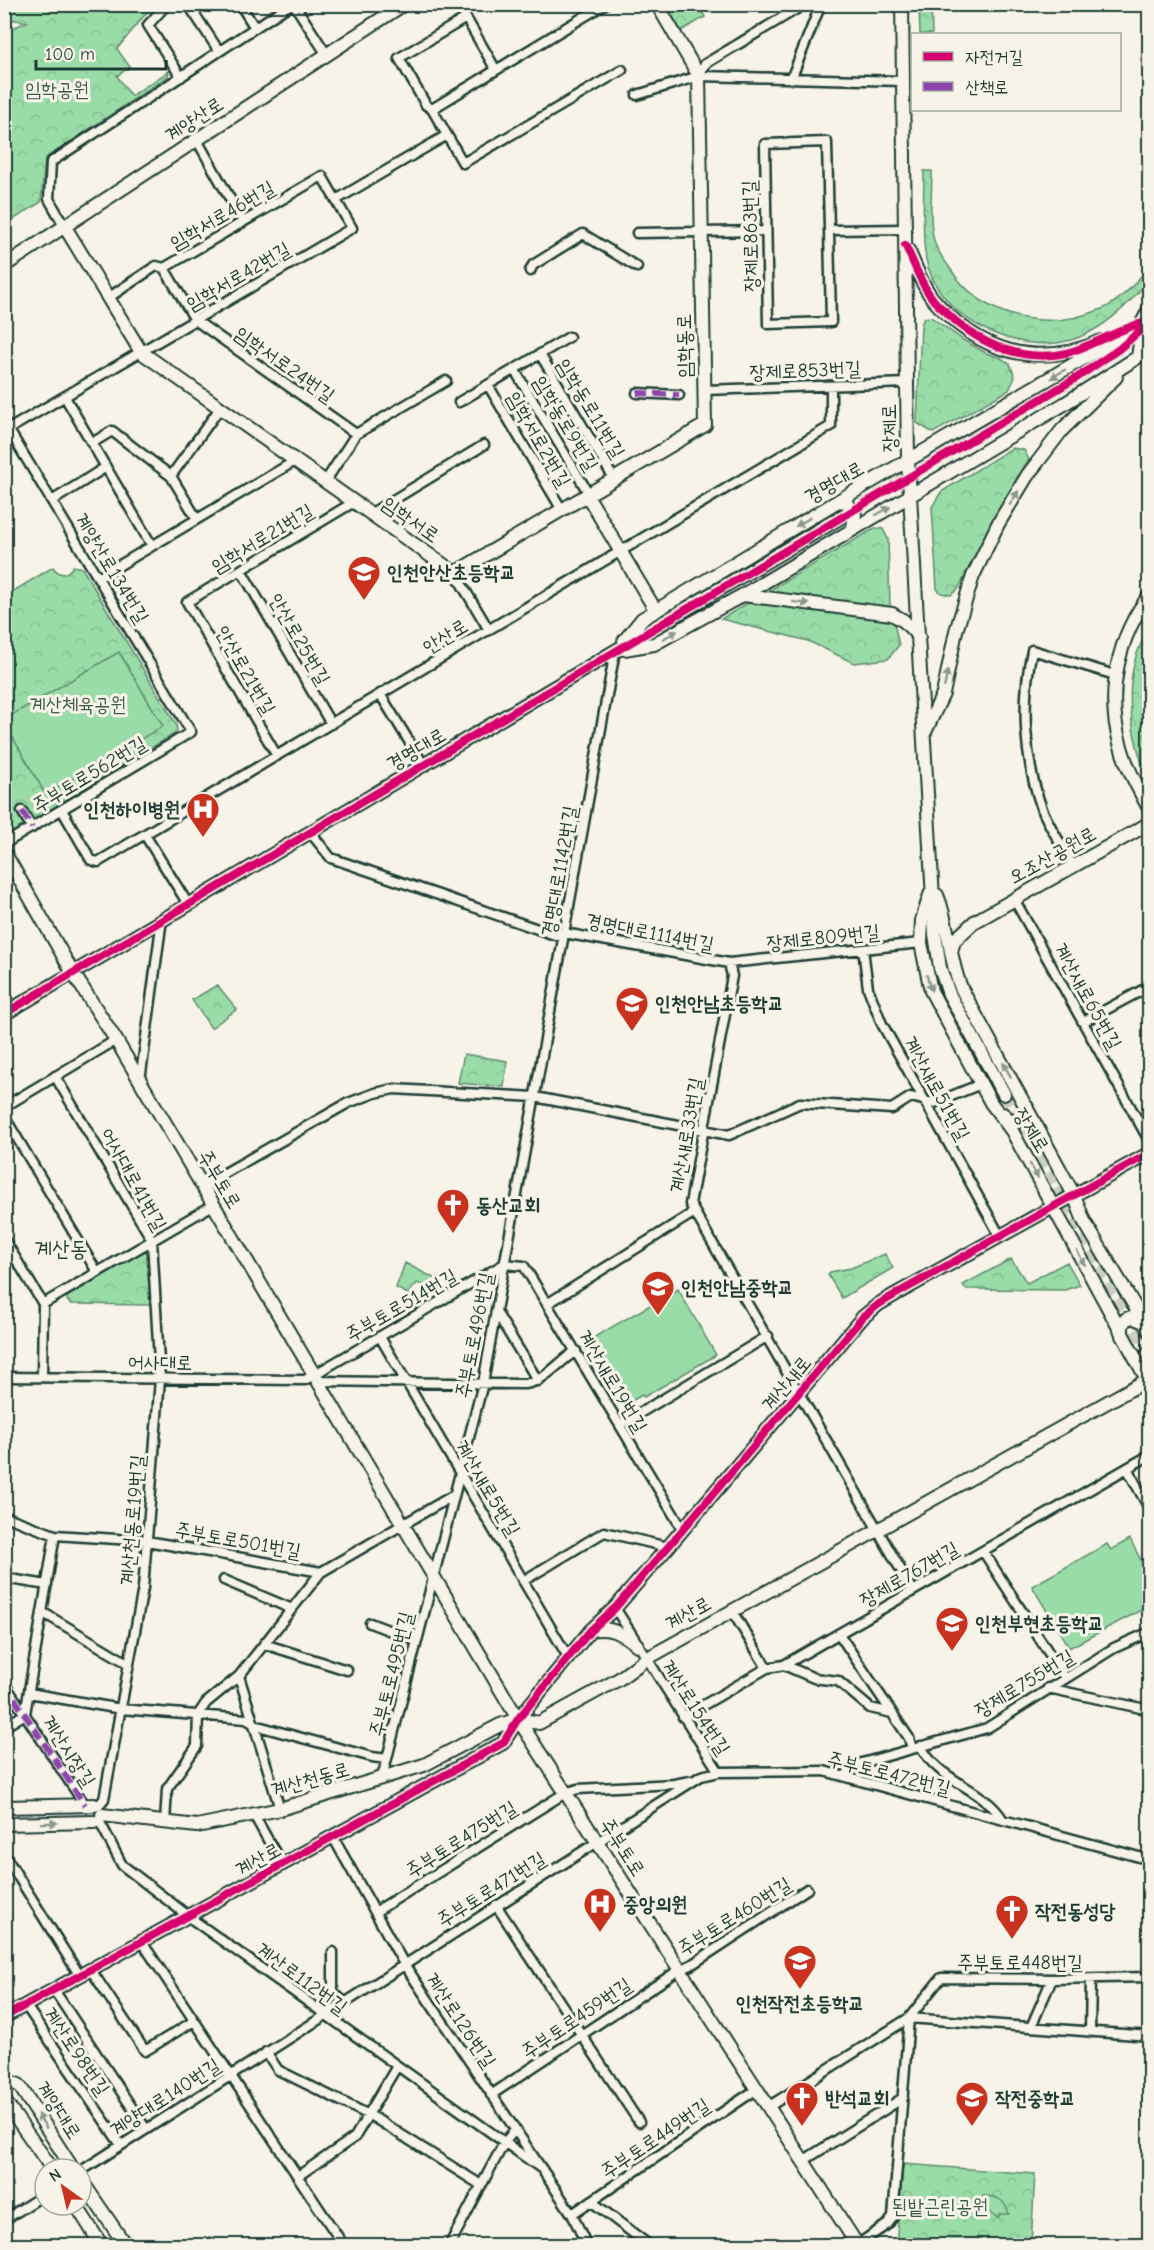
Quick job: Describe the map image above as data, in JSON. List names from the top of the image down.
{
  "streets": {
    "street": [
      "계양산로",
      "임학서로46번길",
      "장제로863번길",
      "임학서로42번길",
      "임학동로",
      "임학서로24번길",
      "장제로853번길",
      "임학동로11번길",
      "임학동로9번길",
      "장제로",
      "임학서로2번길",
      "경명대로",
      "임학서로",
      "임학서로21번길",
      "계양산로134번길",
      "안산로",
      "안산로25번길",
      "안산로21번길",
      "주부토로562번길",
      "오조산공원로",
      "경명대로1142번길",
      "경명대로1114번길",
      "장제로809번길",
      "계산새로65번길",
      "계산새로51번길",
      "계산새로33번길",
      "어사대로41번길",
      "주부토로",
      "주부토로514번길",
      "주부토로496번길",
      "어사대로",
      "계산새로19번길",
      "계산새로",
      "계산새로5번길",
      "계산천동로19번길",
      "주부토로501번길",
      "장제로767번길",
      "계산로",
      "주부토로495번길",
      "장제로755번길",
      "계산로154번길",
      "계산시장길",
      "주부토로472번길",
      "계산천동로",
      "주부토로475번길",
      "주부토로471번길",
      "주부토로460번길",
      "주부토로448번길",
      "계산로112번길",
      "주부토로459번길",
      "계산로126번길",
      "계산로98번길",
      "계양대로140번길",
      "계양대로",
      "주부토로449번길"
    ]
  },
  "crossings": [
    ["계양산로", "임학서로"],
    ["임학서로46번길", "임학서로42번길"],
    ["임학서로46번길", "임학서로"],
    ["임학서로42번길", "임학서로24번길"],
    ["임학서로42번길", "임학서로"],
    ["임학서로42번길", "계양산로134번길"],
    ["임학동로", "장제로853번길"],
    ["임학동로", "임학동로11번길"],
    ["임학동로", "임학동로9번길"],
    ["장제로853번길", "장제로"],
    ["장제로853번길", "안산로"],
    ["장제로", "경명대로"],
    ["장제로", "오조산공원로"],
    ["장제로", "장제로809번길"],
    ["장제로", "계산새로"],
    ["장제로", "계산로"],
    ["경명대로", "경명대로1142번길"],
    ["경명대로", "경명대로1114번길"],
    ["경명대로", "주부토로"],
    ["임학서로", "임학서로21번길"],
    ["임학서로21번길", "안산로25번길"],
    ["임학서로21번길", "안산로21번길"],
    ["계양산로134번길", "주부토로562번길"],
    ["안산로", "안산로25번길"],
    ["안산로", "안산로21번길"],
    ["안산로", "주부토로562번길"],
    ["오조산공원로", "계산새로65번길"],
    ["경명대로1142번길", "경명대로1114번길"],
    ["경명대로1142번길", "주부토로496번길"],
    ["경명대로1114번길", "장제로809번길"],
    ["경명대로1114번길", "계산새로33번길"],
    ["장제로809번길", "계산새로51번길"],
    ["장제로809번길", "계산새로33번길"],
    ["계산새로51번길", "계산새로"],
    ["계산새로33번길", "계산새로"],
    ["계산새로33번길", "장제로767번길"],
    ["계산새로33번길", "계산로"],
    ["어사대로41번길", "어사대로"],
    ["어사대로41번길", "계산천동로19번길"],
    ["주부토로", "주부토로514번길"],
    ["주부토로", "주부토로496번길"],
    ["주부토로", "어사대로"],
    ["주부토로", "계산새로"],
    ["주부토로", "주부토로501번길"],
    ["주부토로", "계산로"],
    ["주부토로", "주부토로495번길"],
    ["주부토로", "주부토로472번길"],
    ["주부토로", "계산천동로"],
    ["주부토로", "주부토로475번길"],
    ["주부토로", "주부토로471번길"],
    ["주부토로", "주부토로460번길"],
    ["주부토로", "주부토로448번길"],
    ["주부토로", "주부토로459번길"],
    ["주부토로", "주부토로449번길"],
    ["주부토로514번길", "주부토로496번길"],
    ["주부토로514번길", "어사대로"],
    ["주부토로514번길", "계산새로19번길"],
    ["주부토로514번길", "계산새로5번길"],
    ["주부토로496번길", "계산새로19번길"],
    ["주부토로496번길", "계산새로5번길"],
    ["주부토로496번길", "주부토로495번길"],
    ["어사대로", "계산천동로19번길"],
    ["계산새로19번길", "계산새로"],
    ["계산새로", "계산새로5번길"],
    ["계산새로", "계산로"],
    ["계산새로", "계산로154번길"],
    ["계산새로", "계산천동로"],
    ["계산천동로19번길", "주부토로501번길"],
    ["계산천동로19번길", "계산시장길"],
    ["계산천동로19번길", "계산천동로"],
    ["장제로767번길", "계산로154번길"],
    ["계산로", "계산로154번길"],
    ["계산로", "계산시장길"],
    ["계산로", "계산천동로"],
    ["계산로", "계산로112번길"],
    ["계산로", "계산로126번길"],
    ["계산로", "계산로98번길"],
    ["주부토로495번길", "계산천동로"],
    ["장제로755번길", "주부토로472번길"],
    ["계산로154번길", "주부토로472번길"],
    ["계산시장길", "계산천동로"],
    ["계산시장길", "계산로112번길"],
    ["주부토로472번길", "주부토로471번길"],
    ["주부토로475번길", "계산로126번길"],
    ["주부토로471번길", "계산로126번길"],
    ["주부토로471번길", "계양대로140번길"],
    ["주부토로460번길", "주부토로459번길"],
    ["계산로112번길", "계산로126번길"],
    ["계산로112번길", "계양대로140번길"],
    ["주부토로459번길", "계산로126번길"],
    ["계산로126번길", "계양대로140번길"],
    ["계산로126번길", "주부토로449번길"],
    ["계산로98번길", "계양대로140번길"]
  ],
  "districts": ["계산동"],
  "parks": ["임학공원", "계산체육공원", "된밭근린공원"],
  "places": {
    "school or university": [
      "인천안산초등학교",
      "인천안남초등학교",
      "인천안남중학교",
      "인천부현초등학교",
      "인천작전초등학교",
      "작전중학교"
    ],
    "hospital": ["인천하이병원", "중앙의원"],
    "church": ["동산교회", "작전동성당", "반석교회"]
  },
  "legend": ["자전거길", "산책로"],
  "scale_bar": "100 m",
  "north": "top left"
}
